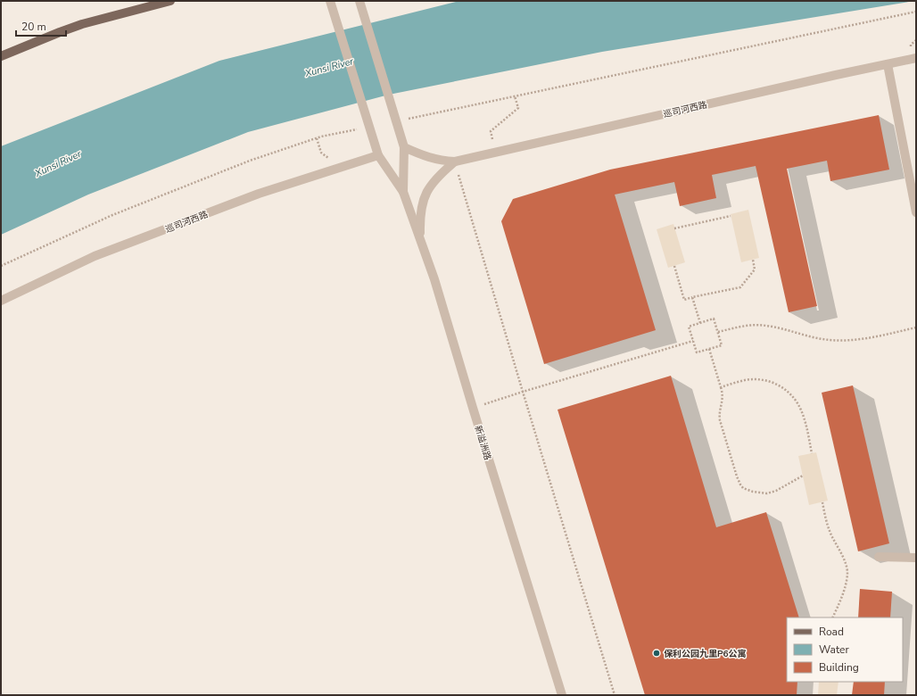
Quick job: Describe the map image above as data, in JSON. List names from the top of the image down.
{
  "streets": {
    "street": ["巡司河西路", "新溢洲路"]
  },
  "water": ["Xunsi River"],
  "places": ["保利公园九里P6公寓"],
  "legend": ["Road", "Water", "Building"],
  "scale_bar": "20 m"
}
